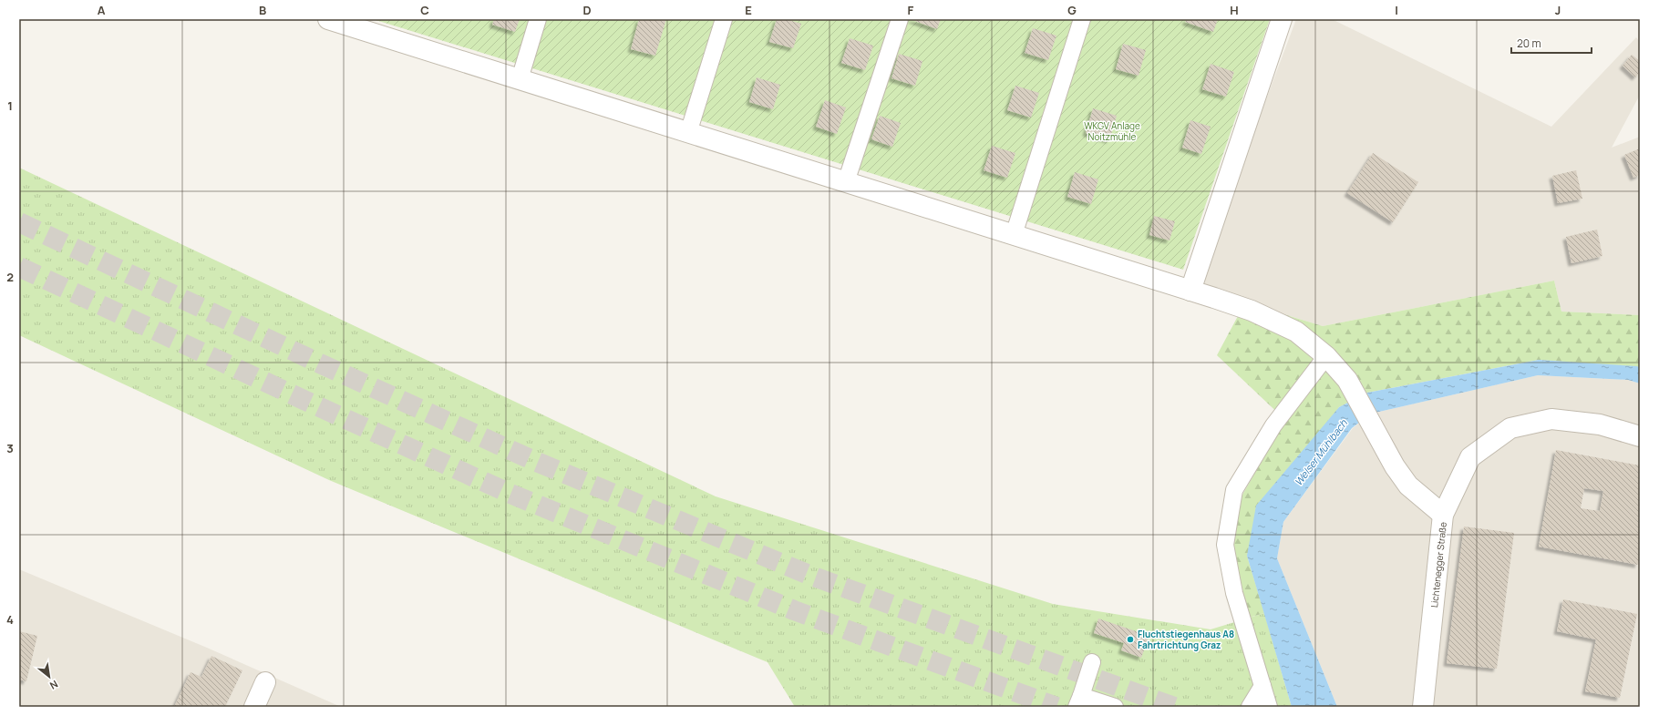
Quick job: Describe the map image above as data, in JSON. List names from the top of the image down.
{
  "streets": {
    "street": ["Lichtenegger Straße"]
  },
  "water": ["Welser Mühlbach"],
  "parks": ["WKGV Anlage Noitzmühle"],
  "places": ["Fluchtstiegenhaus A8 Fahrtrichtung Graz"],
  "scale_bar": "20 m",
  "north": "bottom right",
  "grid": {
    "columns": [
      "A",
      "B",
      "C",
      "D",
      "E",
      "F",
      "G",
      "H",
      "I",
      "J"
    ],
    "rows": [
      "1",
      "2",
      "3",
      "4"
    ]
  }
}
